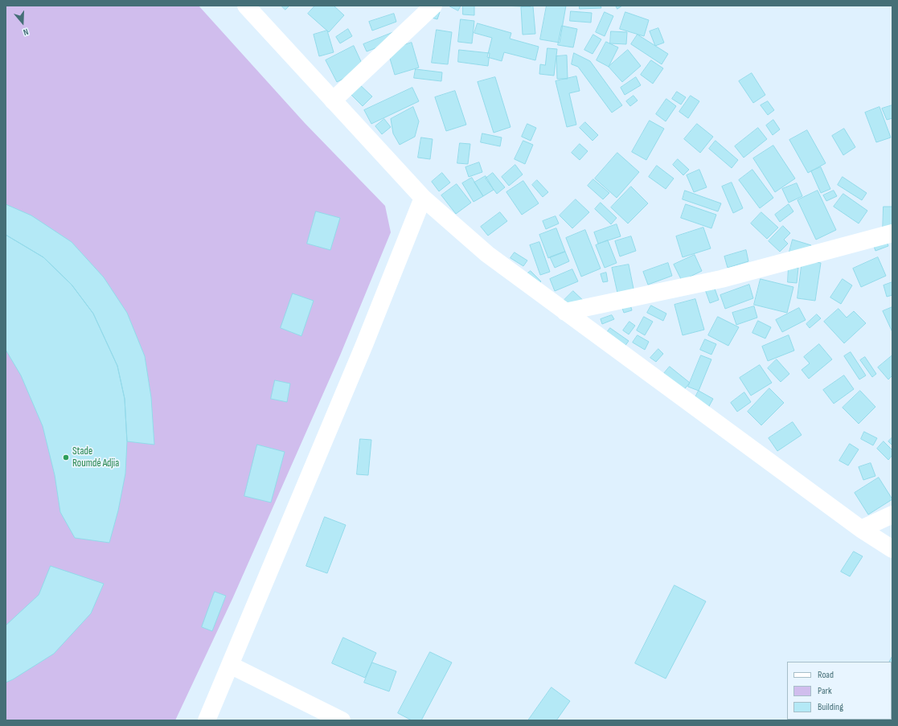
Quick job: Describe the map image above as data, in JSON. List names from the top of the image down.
{
  "places": ["Stade Roumdé Adjia"],
  "legend": ["Road", "Park", "Building"],
  "north": "bottom"
}
